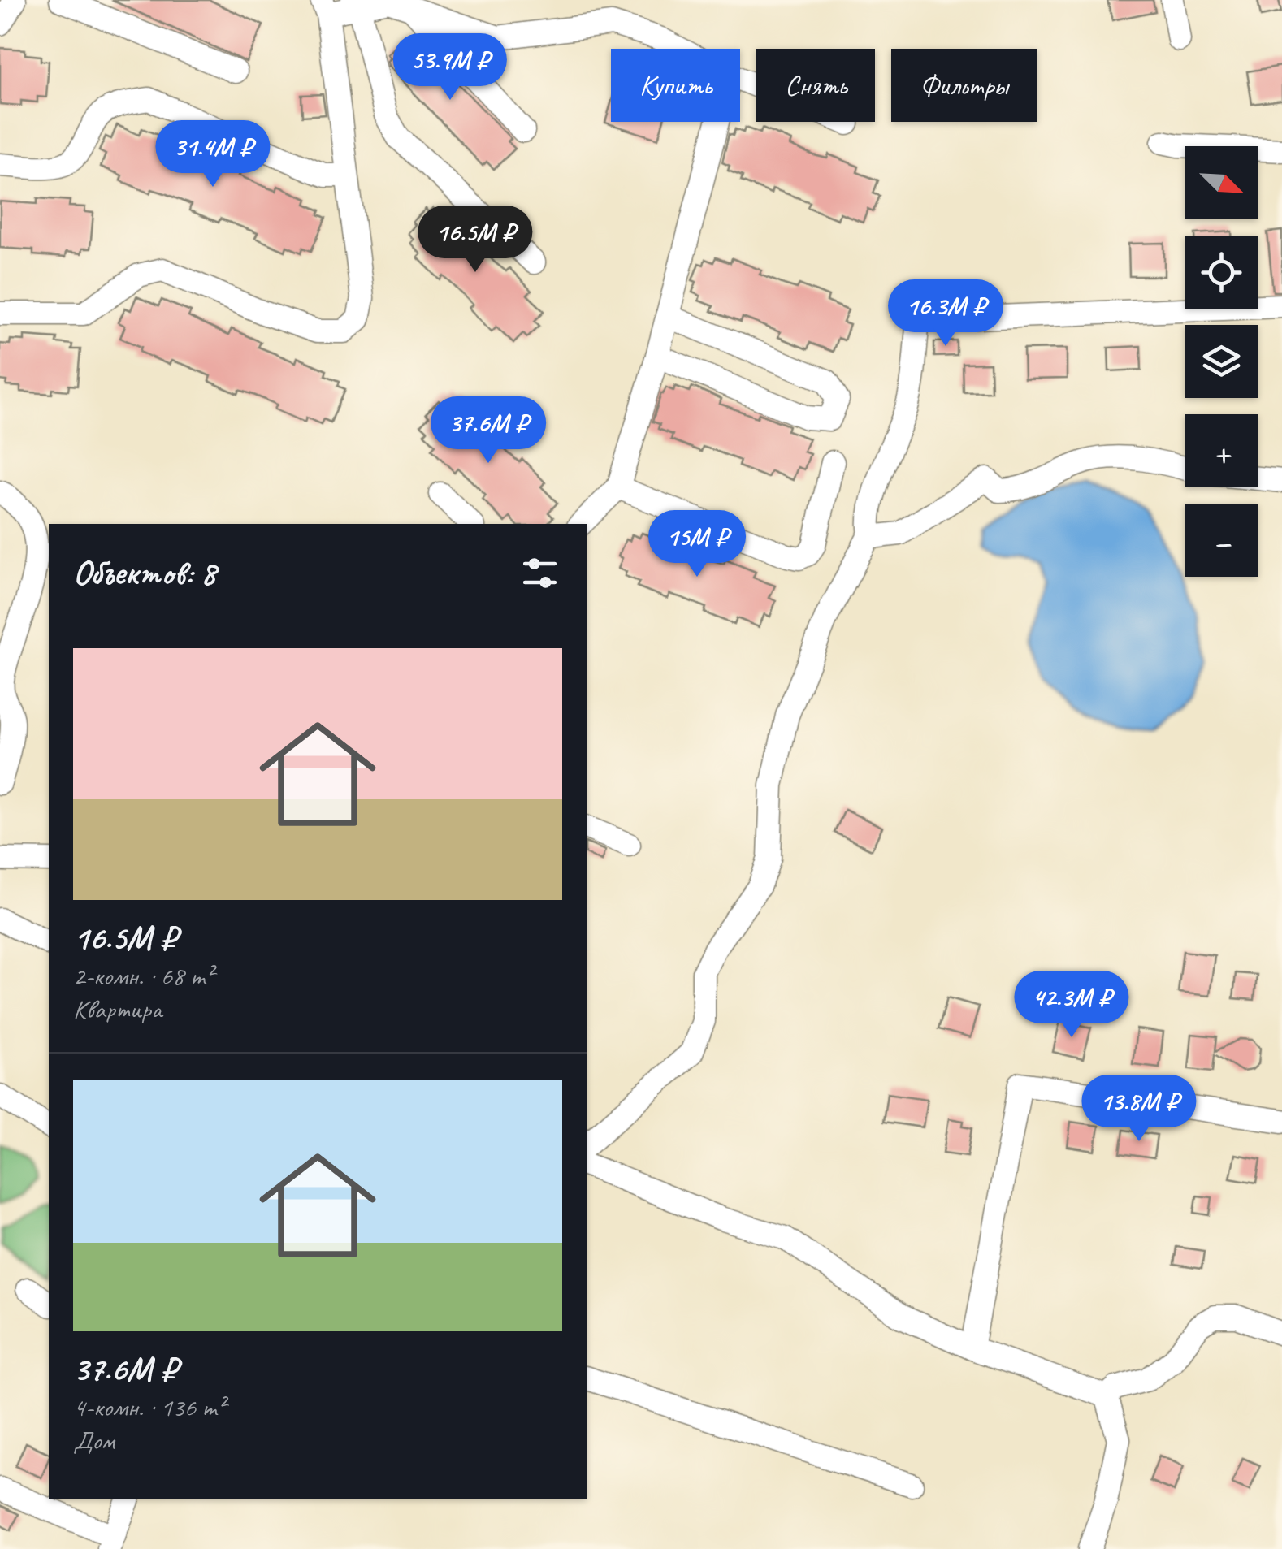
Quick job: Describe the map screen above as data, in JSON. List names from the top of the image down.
{
  "north": "bottom right",
  "page": {
    "price": [
      "53.9M ₽",
      "31.4M ₽",
      "16.5M ₽",
      "16.3M ₽",
      "37.6M ₽",
      "15M ₽",
      "42.3M ₽",
      "13.8M ₽"
    ],
    "chip": ["Купить", "Снять", "Фильтры"],
    "map_buttons": ["+", "−"],
    "heading": "Объектов: 8",
    "list": [
      {
        "name": "16.5M ₽",
        "note": "2-комн. · 68 m² · Квартира"
      },
      {
        "name": "37.6M ₽",
        "note": "4-комн. · 136 m² · Дом"
      }
    ]
  }
}
